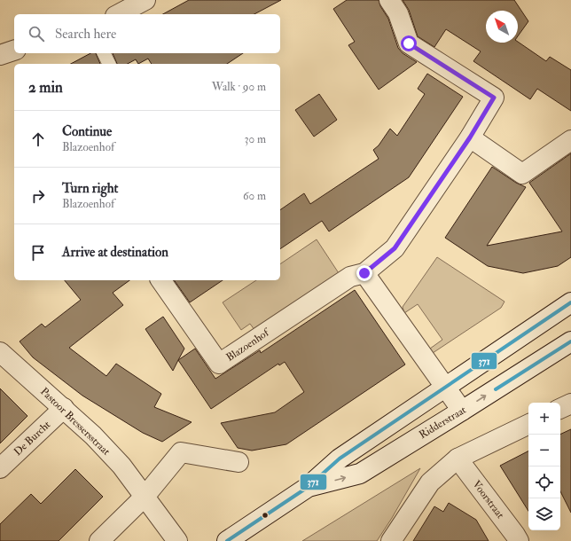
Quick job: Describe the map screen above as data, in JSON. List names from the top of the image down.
{
  "streets": {
    "street": [
      "Blazoenhof",
      "Pastoor Bressersstraat",
      "Ridderstraat",
      "De Burcht",
      "Voorstraat"
    ]
  },
  "crossings": [
    ["Pastoor Bressersstraat", "De Burcht"]
  ],
  "lines": ["transit line 371"],
  "north": "top left",
  "page": {
    "search": "Search here",
    "heading": ["2 min", "Walk · 90 m"],
    "list": [
      ["Continue", "Blazoenhof", "30 m"],
      ["Turn right", "Blazoenhof", "60 m"],
      "Arrive at destination"
    ],
    "map_buttons": ["+", "−"]
  }
}
